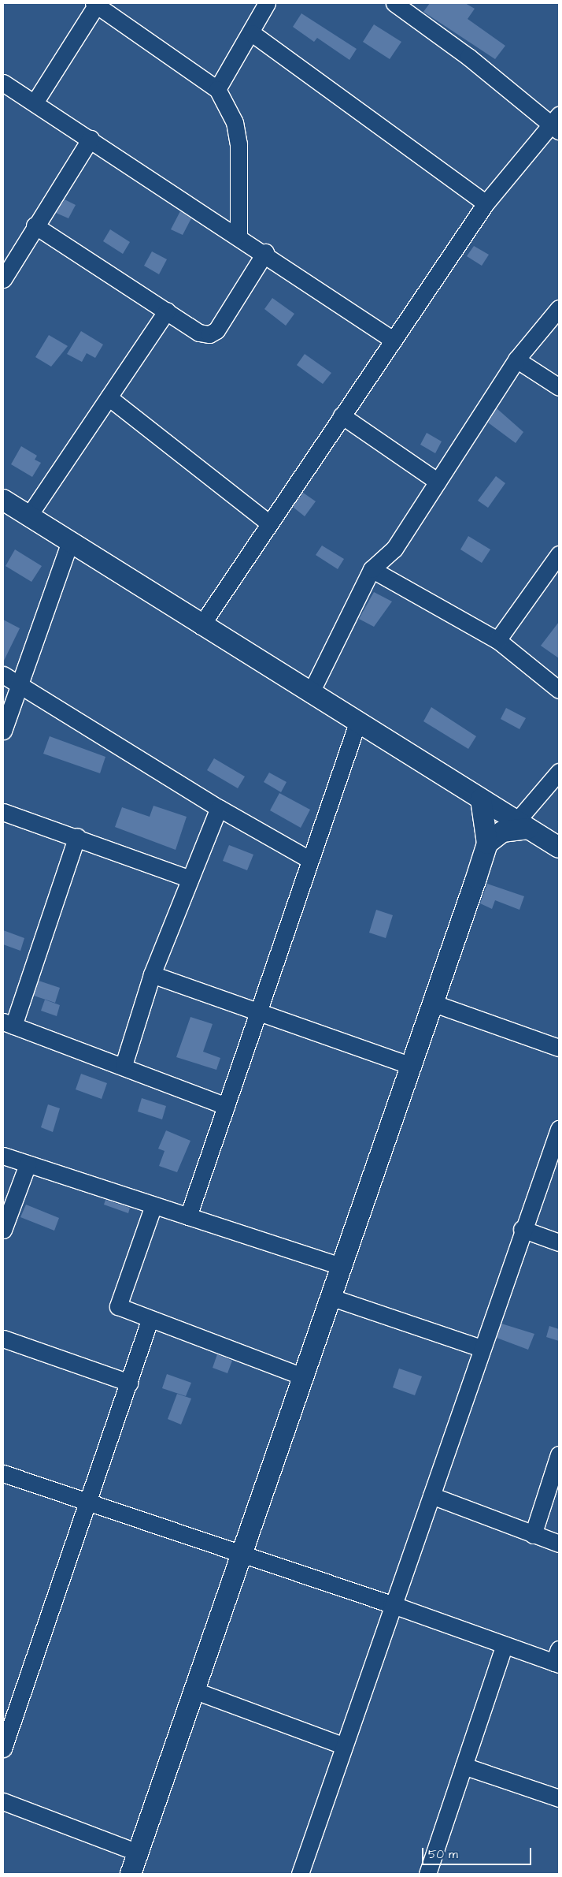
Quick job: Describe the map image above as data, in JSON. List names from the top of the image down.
{
  "scale_bar": "50 m"
}
